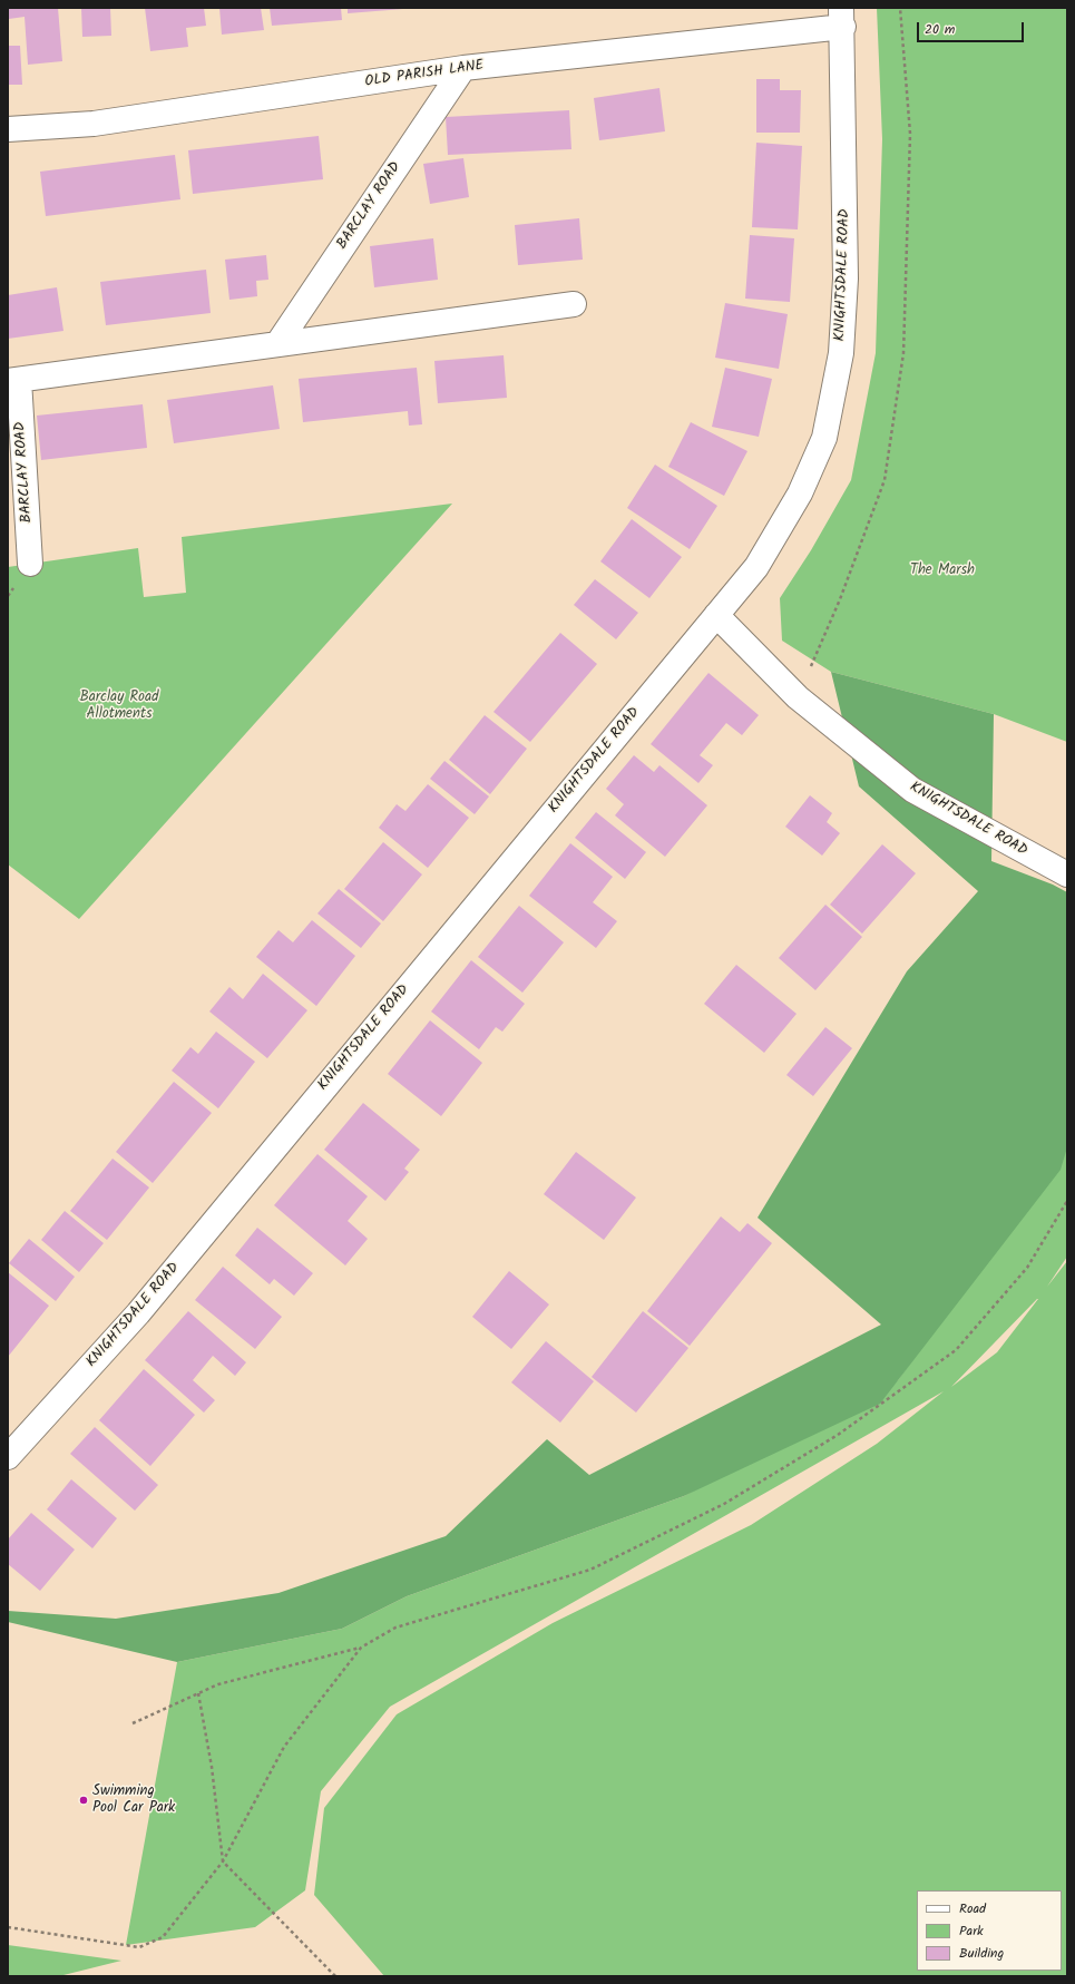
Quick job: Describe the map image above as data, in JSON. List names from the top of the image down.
{
  "streets": {
    "street": ["OLD PARISH LANE", "BARCLAY ROAD", "KNIGHTSDALE ROAD"]
  },
  "crossings": [
    ["OLD PARISH LANE", "BARCLAY ROAD"],
    ["OLD PARISH LANE", "KNIGHTSDALE ROAD"]
  ],
  "parks": ["The Marsh", "Barclay Road Allotments"],
  "places": ["Swimming Pool Car Park"],
  "legend": ["Road", "Park", "Building"],
  "scale_bar": "20 m"
}
